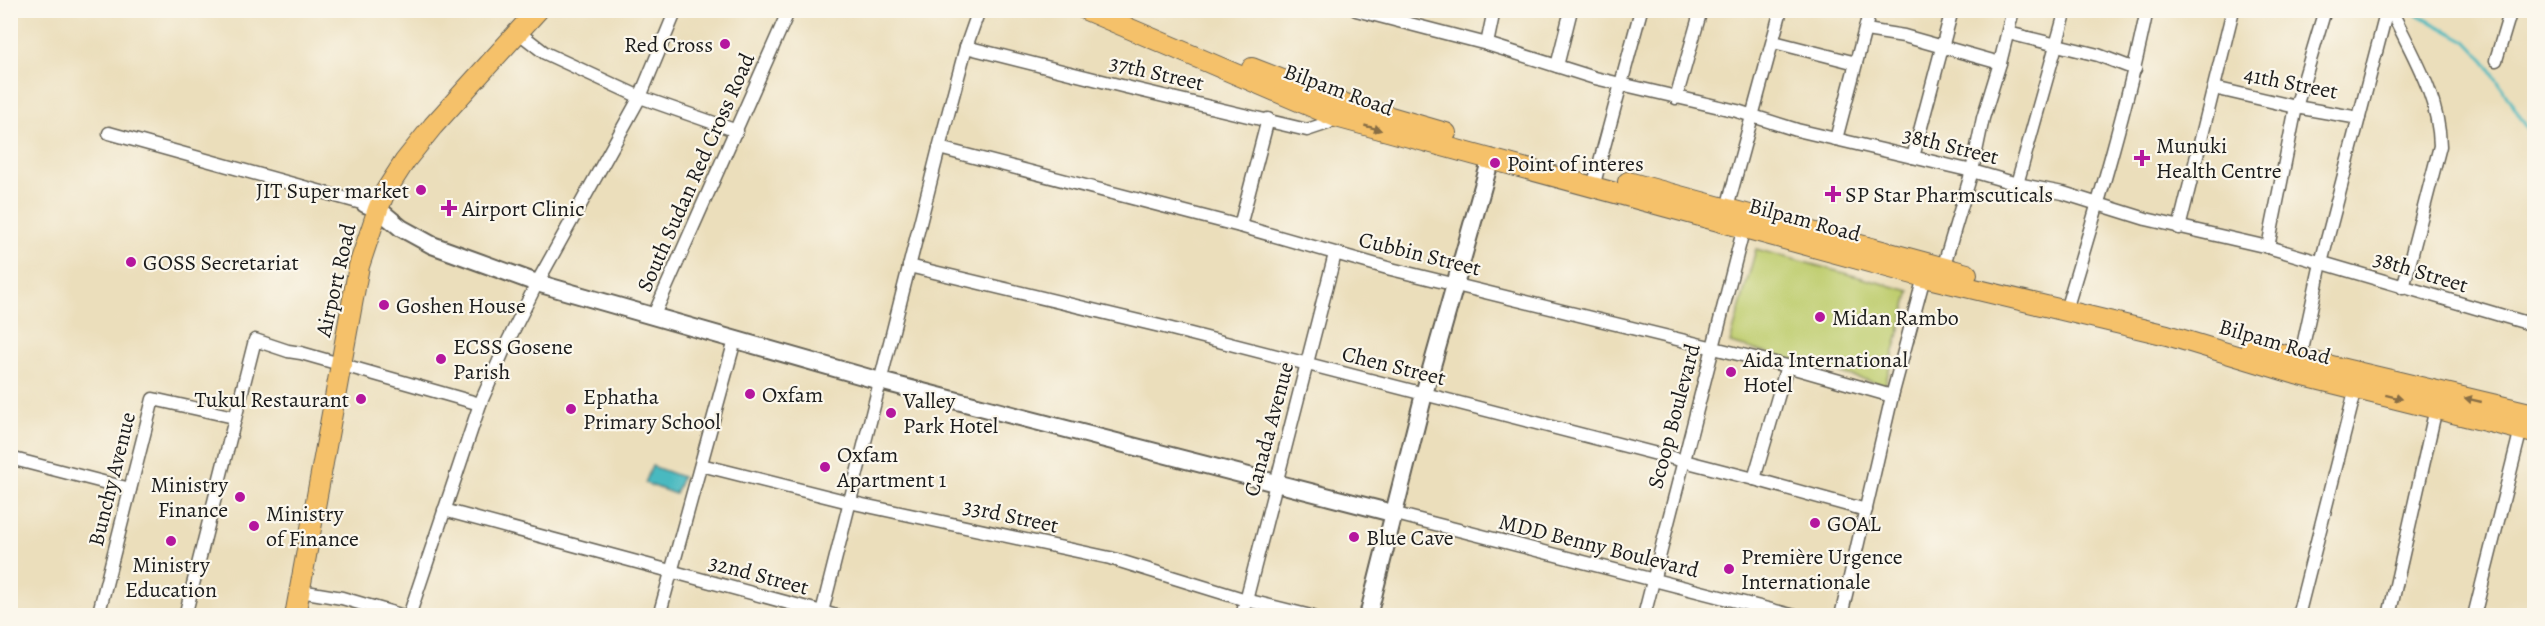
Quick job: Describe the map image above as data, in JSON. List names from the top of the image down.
{
  "streets": {
    "main road": ["Bilpam Road", "Airport Road"],
    "street": [
      "37th Street",
      "41th Street",
      "38th Street",
      "South Sudan Red Cross Road",
      "Cubbin Street",
      "Chen Street",
      "Scoop Boulevard",
      "Canada Avenue",
      "Bunchy Avenue",
      "33rd Street",
      "MDD Benny Boulevard",
      "32nd Street"
    ]
  },
  "crossings": [
    ["37th Street", "Bilpam Road"],
    ["Bilpam Road", "Scoop Boulevard"],
    ["Cubbin Street", "Scoop Boulevard"],
    ["Cubbin Street", "Canada Avenue"],
    ["Chen Street", "Scoop Boulevard"],
    ["Chen Street", "Canada Avenue"],
    ["Scoop Boulevard", "MDD Benny Boulevard"],
    ["Canada Avenue", "33rd Street"]
  ],
  "places": {
    "other": [
      "Red Cross",
      "Point of interes",
      "JIT Super market",
      "GOSS Secretariat",
      "Goshen House",
      "Midan Rambo",
      "ECSS Gosene Parish",
      "Aida International Hotel",
      "Oxfam",
      "Tukul Restaurant",
      "Ephatha Primary School",
      "Valley Park Hotel",
      "Oxfam Apartment 1",
      "Ministry Finance",
      "GOAL",
      "Ministry of Finance",
      "Blue Cave",
      "Ministry Education",
      "Première Urgence Internationale"
    ],
    "health": ["Munuki Health Centre", "SP Star Pharmscuticals", "Airport Clinic"]
  }
}
